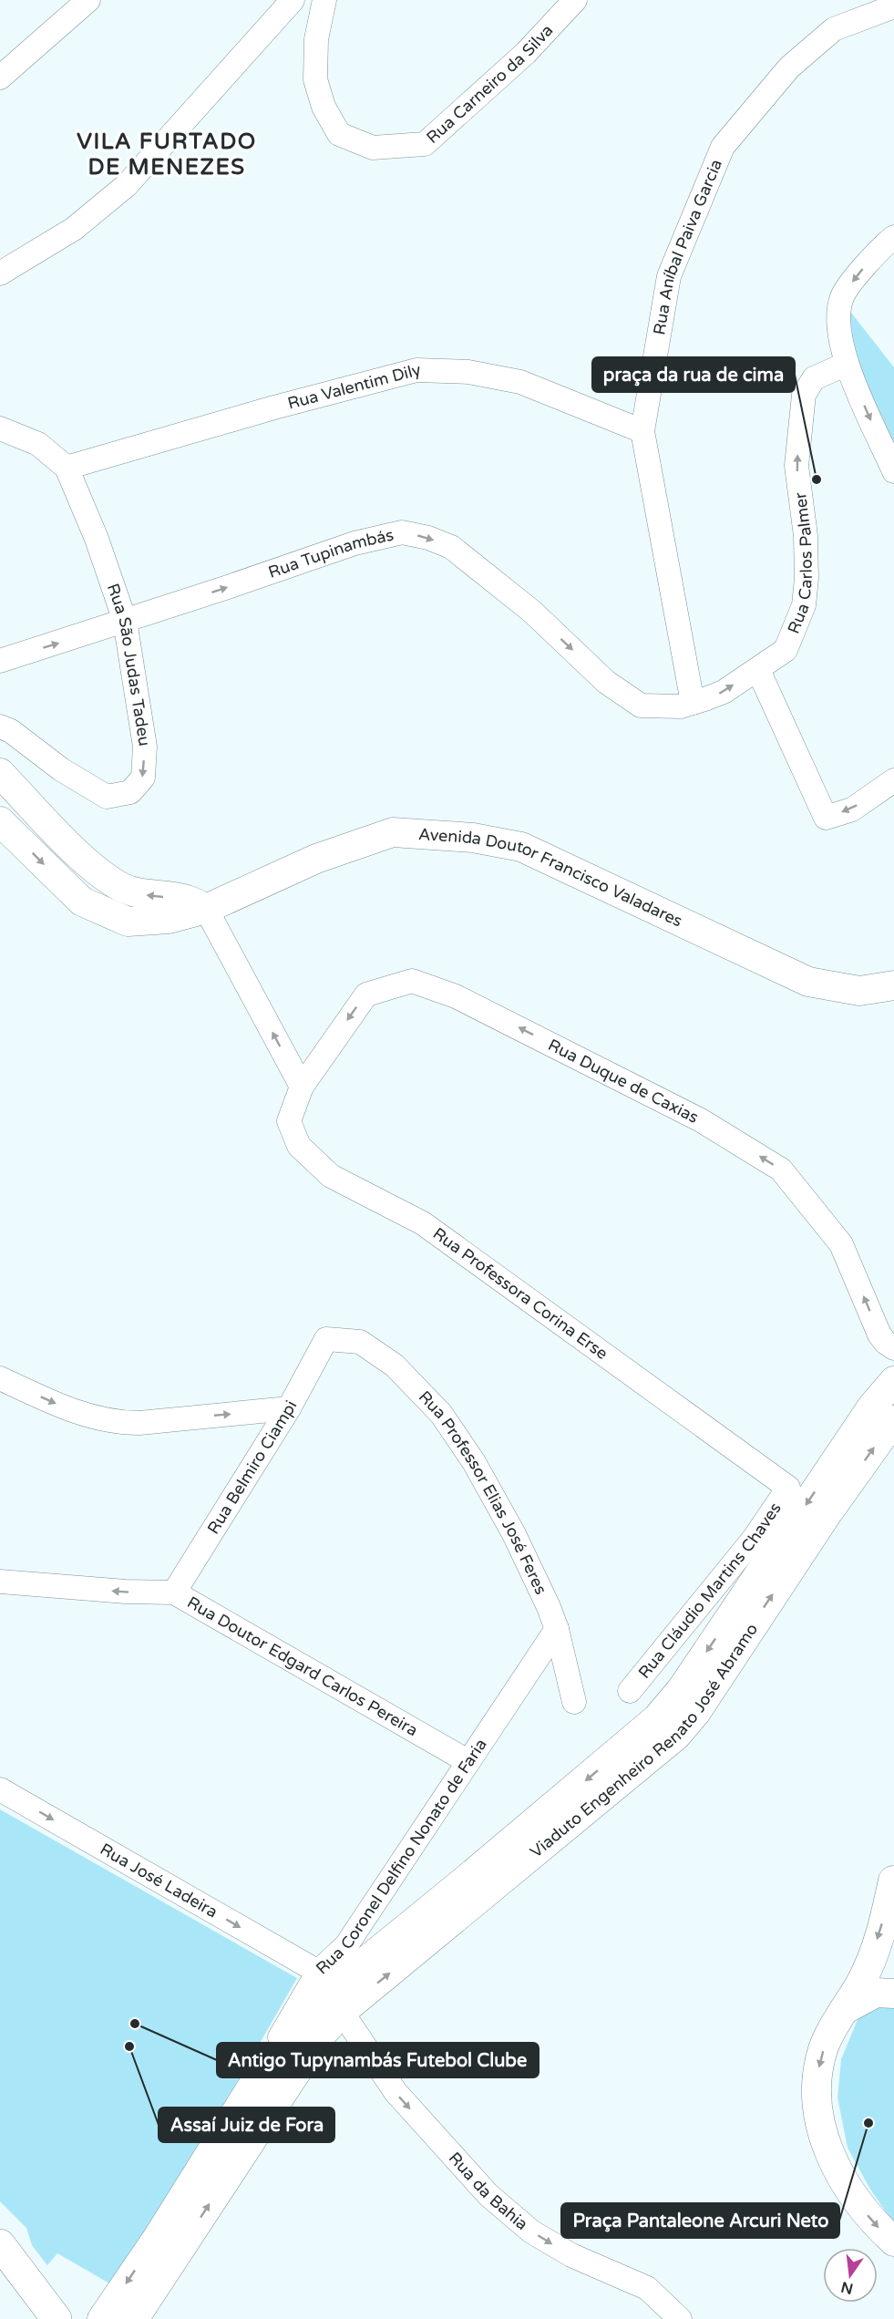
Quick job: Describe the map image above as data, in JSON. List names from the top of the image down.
{
  "streets": {
    "main road": ["Avenida Doutor Francisco Valadares", "Viaduto Engenheiro Renato José Abramo", "Rua Coronel Delfino Nonato de Faria"],
    "street": [
      "Rua Carneiro da Silva",
      "Rua Aníbal Paiva Garcia",
      "Rua Valentim Dily",
      "Rua Tupinambás",
      "Rua Carlos Palmer",
      "Rua São Judas Tadeu",
      "Rua Duque de Caxias",
      "Rua Professora Corina Erse",
      "Rua Belmiro Ciampi",
      "Rua Professor Elias José Feres",
      "Rua Cláudio Martins Chaves",
      "Rua Doutor Edgard Carlos Pereira",
      "Rua José Ladeira",
      "Rua da Bahia"
    ]
  },
  "crossings": [
    ["Rua Aníbal Paiva Garcia", "Rua Valentim Dily"],
    ["Rua Aníbal Paiva Garcia", "Rua Tupinambás"],
    ["Rua Aníbal Paiva Garcia", "Rua Carlos Palmer"],
    ["Rua Valentim Dily", "Rua São Judas Tadeu"],
    ["Rua Tupinambás", "Rua Carlos Palmer"],
    ["Rua Tupinambás", "Rua São Judas Tadeu"],
    ["Rua Duque de Caxias", "Rua Professora Corina Erse"],
    ["Rua Professora Corina Erse", "Rua Cláudio Martins Chaves"],
    ["Rua Belmiro Ciampi", "Rua Professor Elias José Feres"],
    ["Rua Belmiro Ciampi", "Rua Doutor Edgard Carlos Pereira"],
    ["Rua Professor Elias José Feres", "Rua Coronel Delfino Nonato de Faria"],
    ["Rua Doutor Edgard Carlos Pereira", "Rua Coronel Delfino Nonato de Faria"],
    ["Viaduto Engenheiro Renato José Abramo", "Rua Coronel Delfino Nonato de Faria"],
    ["Viaduto Engenheiro Renato José Abramo", "Rua José Ladeira"],
    ["Viaduto Engenheiro Renato José Abramo", "Rua da Bahia"],
    ["Rua Coronel Delfino Nonato de Faria", "Rua José Ladeira"],
    ["Rua Coronel Delfino Nonato de Faria", "Rua da Bahia"],
    ["Rua José Ladeira", "Rua da Bahia"]
  ],
  "one_way": [
    "Rua Tupinambás",
    "Rua Carlos Palmer",
    "Rua Duque de Caxias",
    "Rua José Ladeira",
    "Rua da Bahia"
  ],
  "districts": ["VILA FURTADO DE MENEZES"],
  "places": [
    "praça da rua de cima",
    "Antigo Tupynambás Futebol Clube",
    "Assaí Juiz de Fora",
    "Praça Pantaleone Arcuri Neto"
  ],
  "north": "bottom"
}
